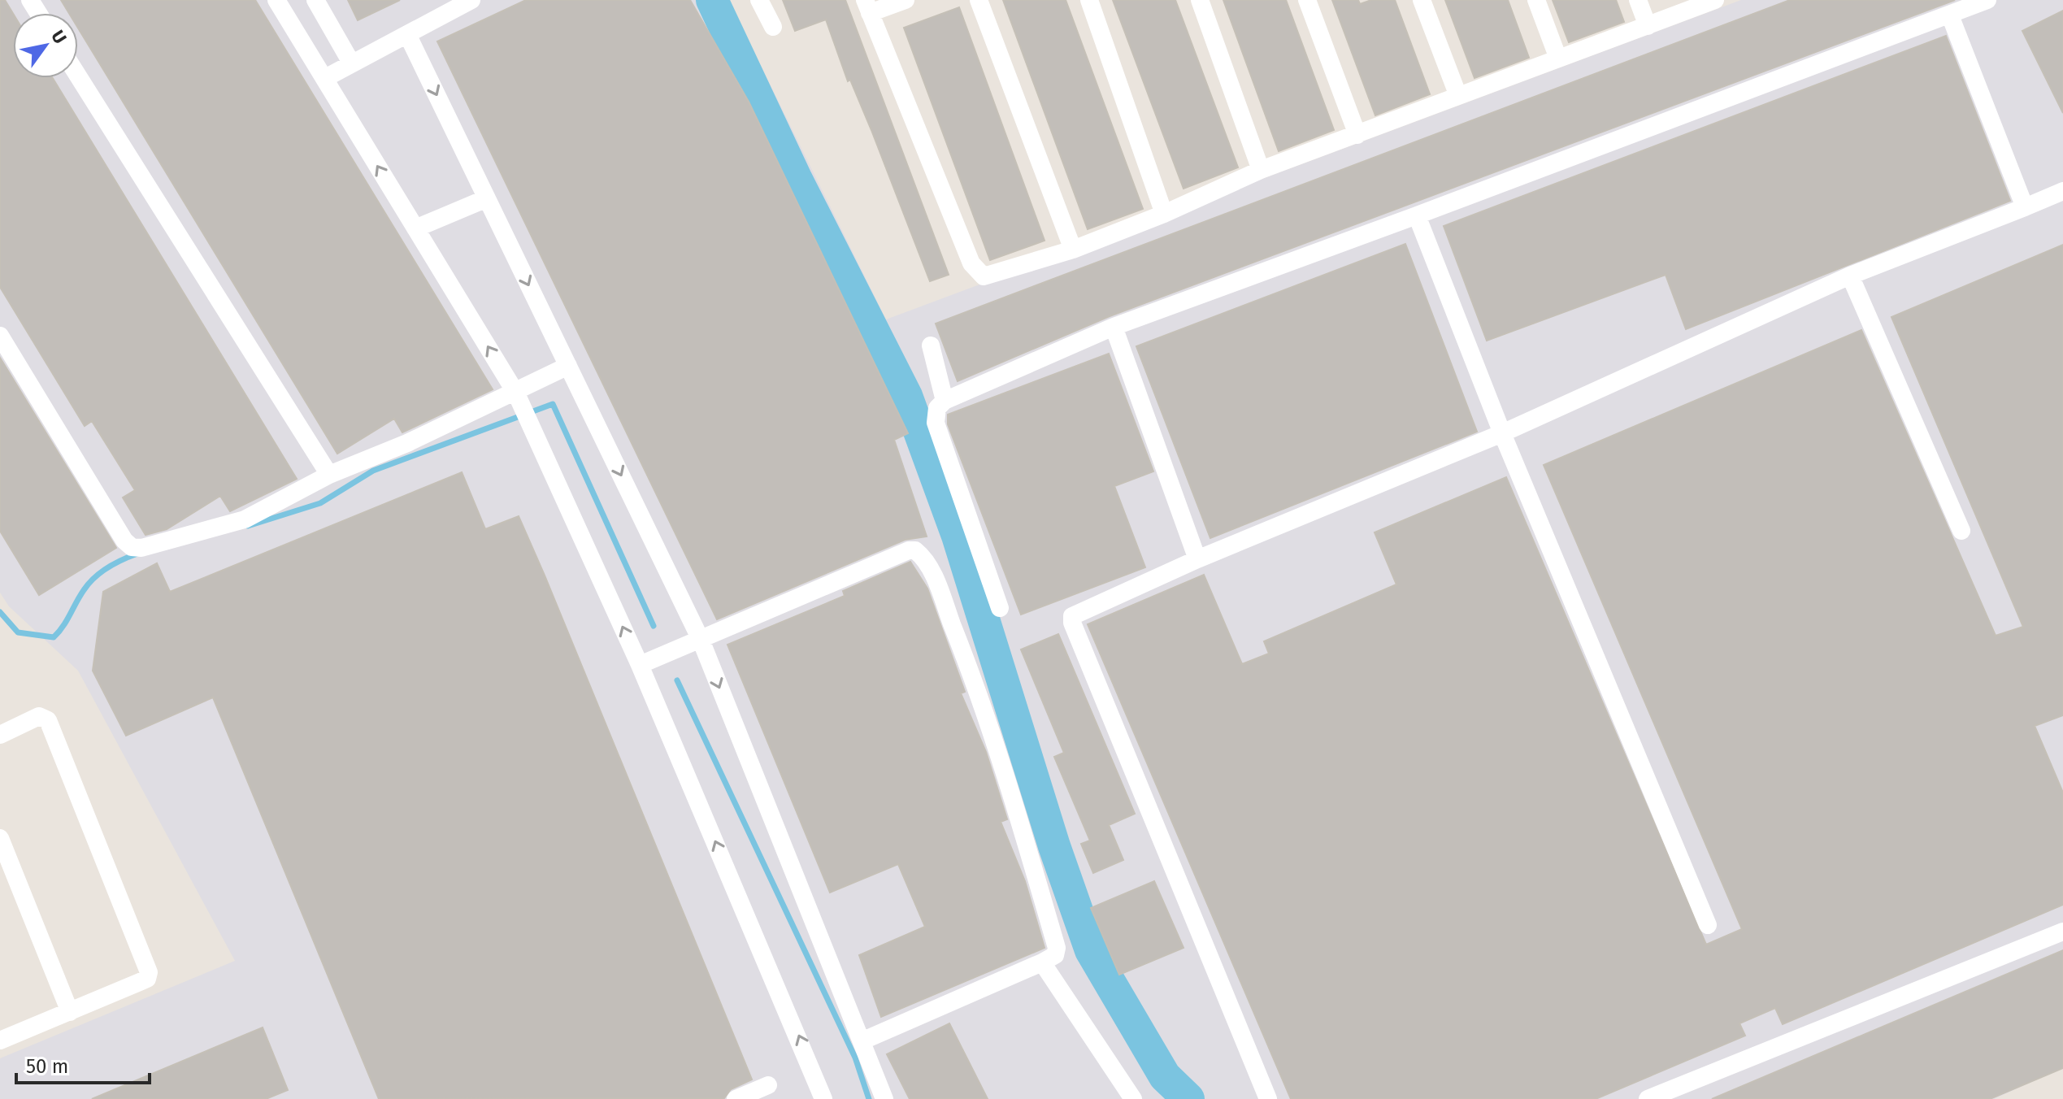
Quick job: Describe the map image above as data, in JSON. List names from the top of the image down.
{
  "scale_bar": "50 m",
  "north": "top right"
}
